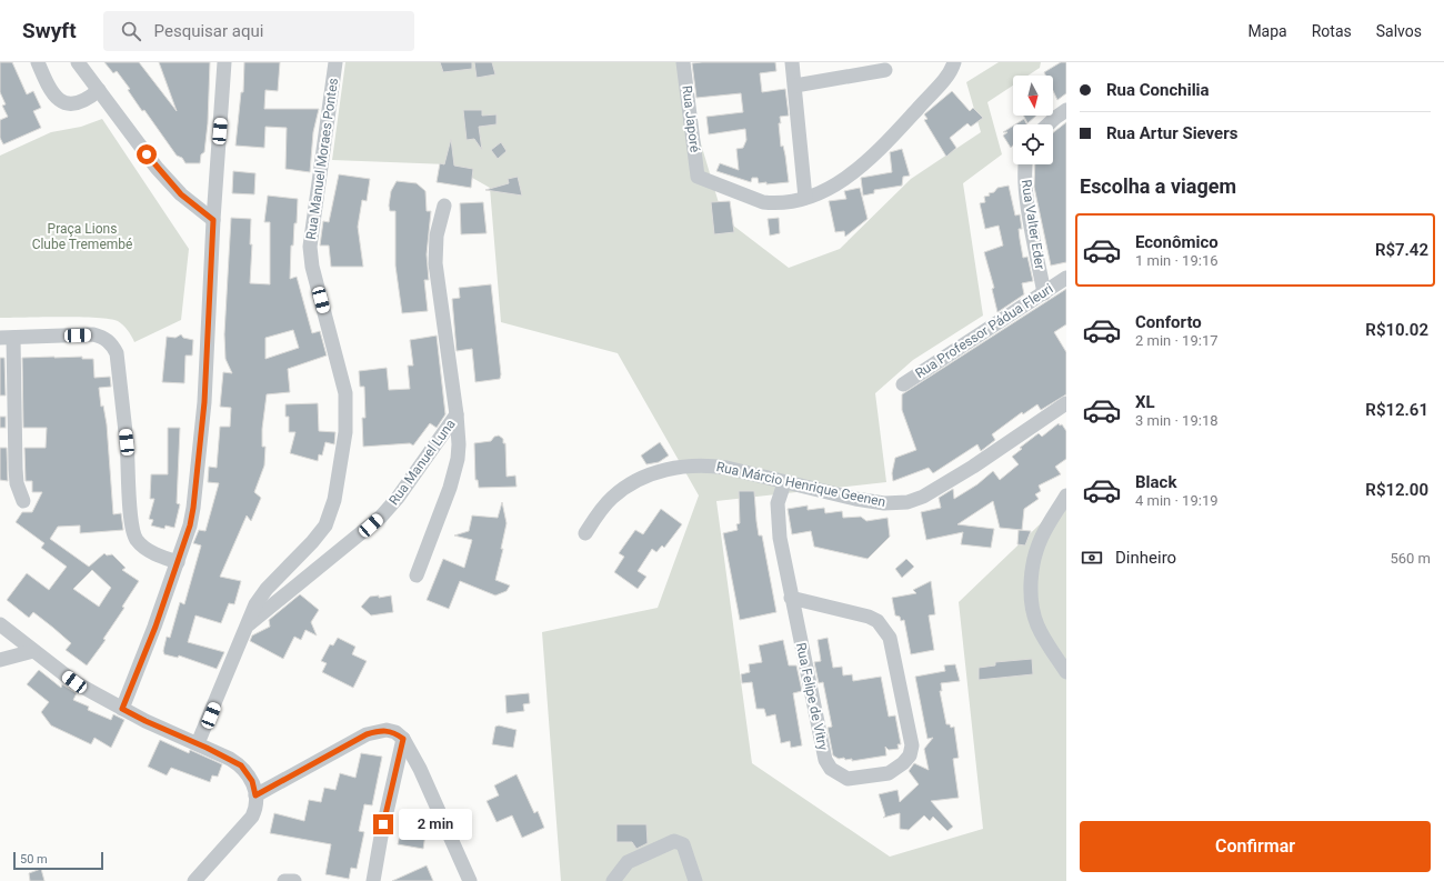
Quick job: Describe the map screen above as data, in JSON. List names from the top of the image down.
{
  "streets": {
    "street": [
      "Rua Japoré",
      "Rua Manuel Moraes Pontes",
      "Rua Valter Eder",
      "Rua Professor Pádua Fleuri",
      "Rua Manuel Luna",
      "Rua Márcio Henrique Geenen",
      "Rua Felipe de Vitry"
    ]
  },
  "crossings": [
    ["Rua Manuel Moraes Pontes", "Rua Manuel Luna"],
    ["Rua Valter Eder", "Rua Professor Pádua Fleuri"],
    ["Rua Márcio Henrique Geenen", "Rua Felipe de Vitry"]
  ],
  "parks": ["Praça Lions Clube Tremembé"],
  "scale_bar": "50 m",
  "north": "bottom",
  "page": {
    "header": "Swyft",
    "search": "Pesquisar aqui",
    "nav": ["Mapa", "Rotas", "Salvos"],
    "banner": ["Rua Conchilia", "Rua Artur Sievers"],
    "heading": "Escolha a viagem",
    "list": [
      {
        "name": "Econômico",
        "note": "1 min · 19:16",
        "value": "R$7.42"
      },
      {
        "name": "Conforto",
        "note": "2 min · 19:17",
        "value": "R$10.02"
      },
      {
        "name": "XL",
        "note": "3 min · 19:18",
        "value": "R$12.61"
      },
      {
        "name": "Black",
        "note": "4 min · 19:19",
        "value": "R$12.00"
      }
    ],
    "pay": ["Dinheiro", "560 m"],
    "bubble": "2 min",
    "buttons": "Confirmar",
    "scale": "50 m"
  }
}
